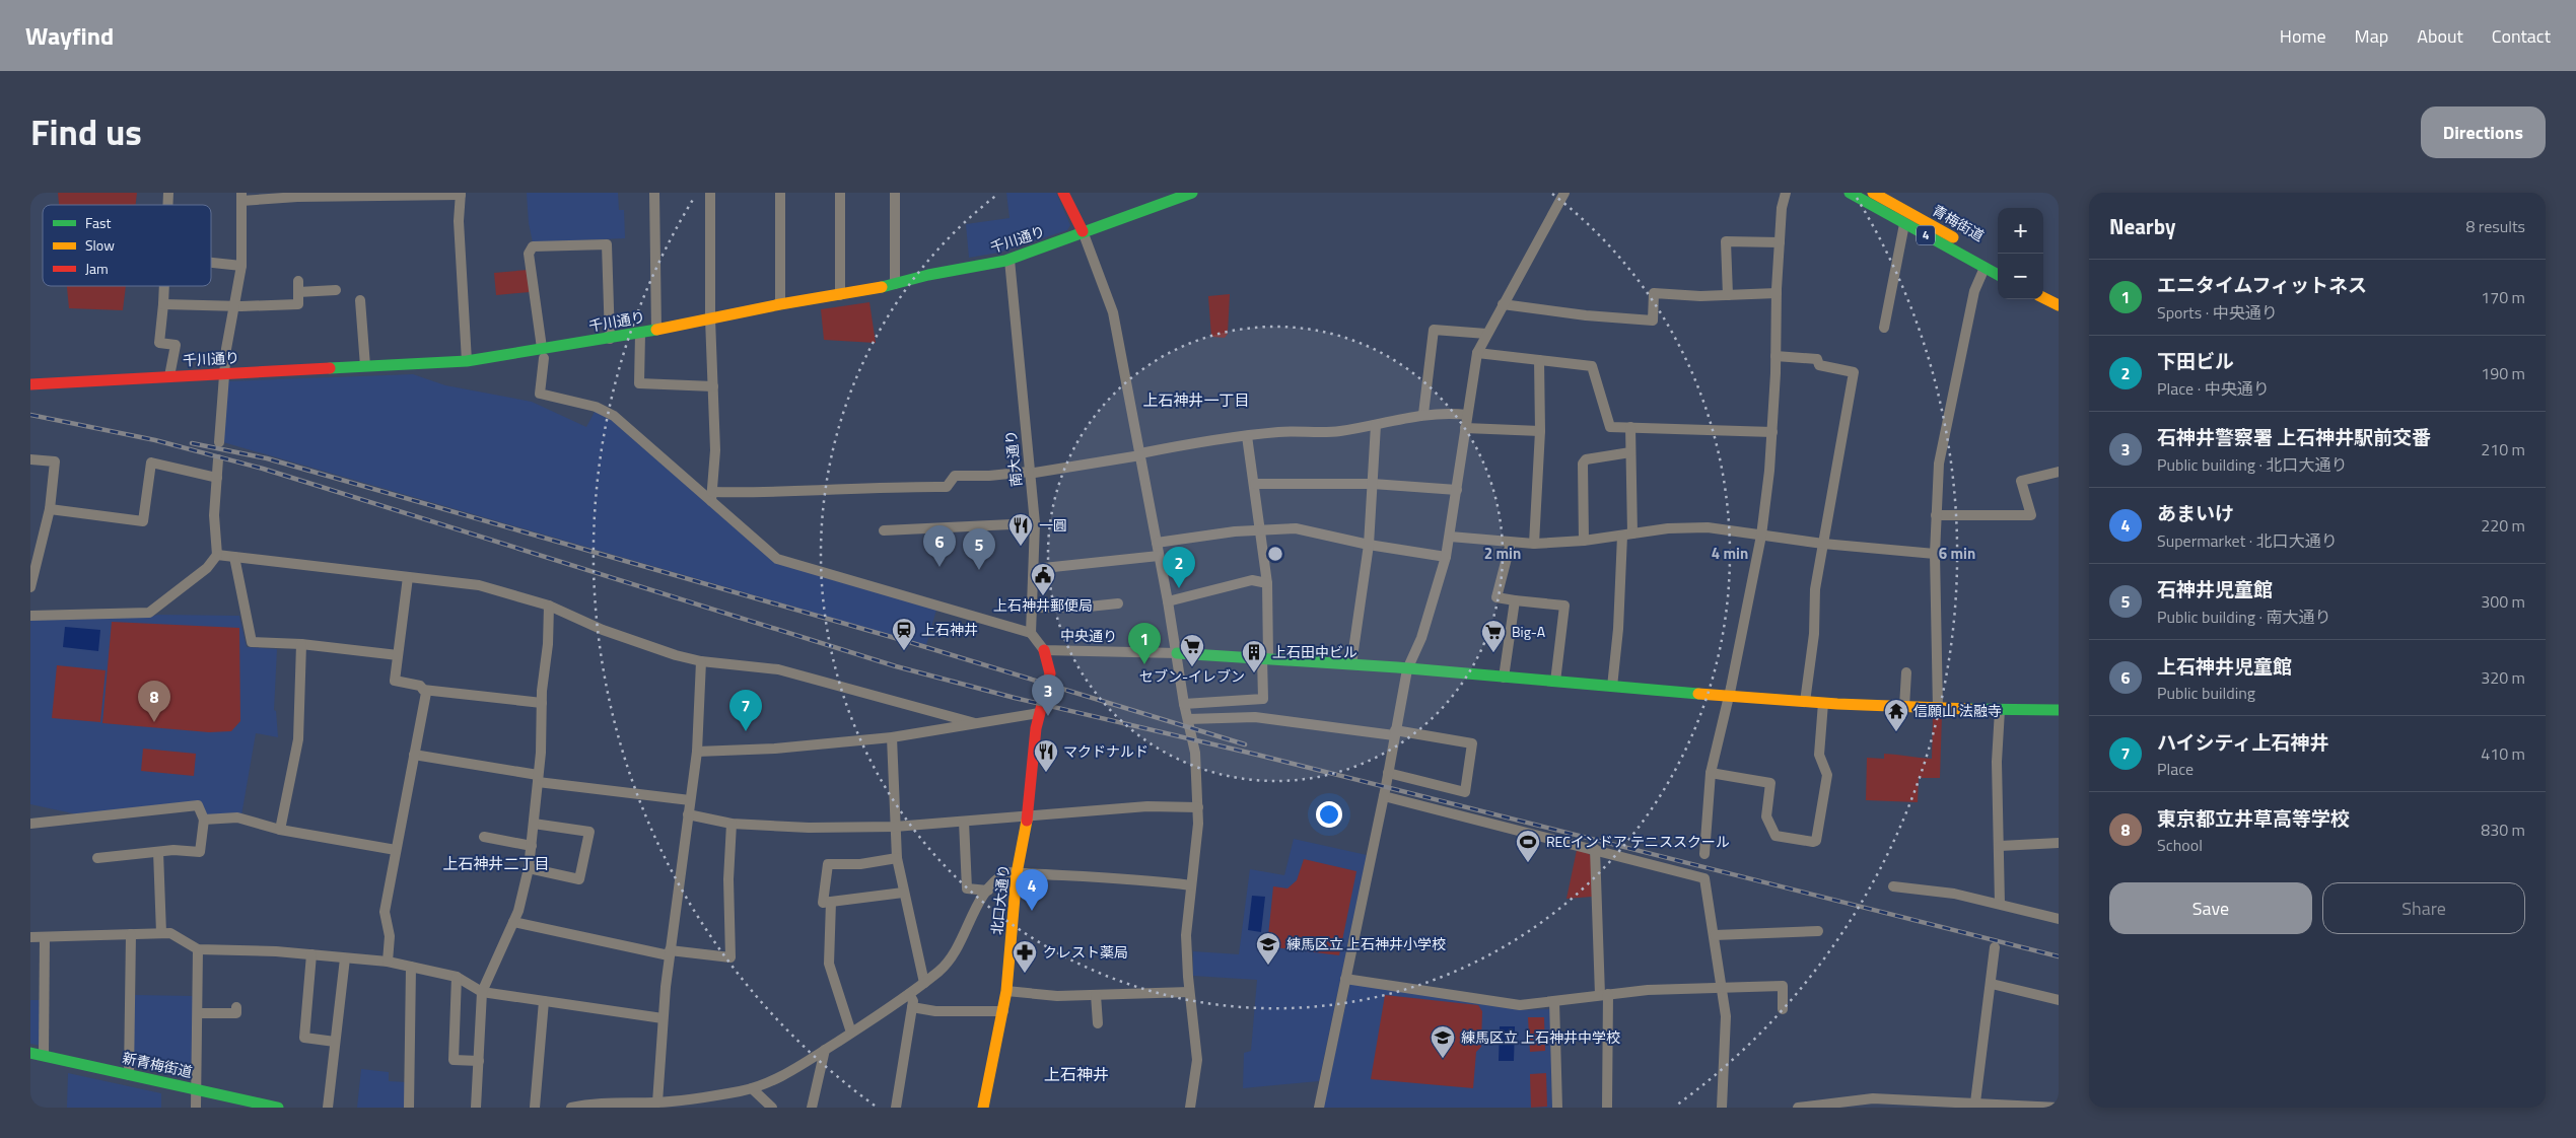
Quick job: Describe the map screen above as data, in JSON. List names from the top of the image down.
{
  "streets": {
    "main road": [
      "青梅街道",
      "4",
      "千川通り",
      "中央通り",
      "北口大通り",
      "新青梅街道"
    ],
    "street": ["南大通り"]
  },
  "crossings": [
    ["千川通り", "南大通り"],
    ["中央通り", "北口大通り"]
  ],
  "districts": ["上石神井一丁目", "上石神井二丁目", "上石神井"],
  "places": {
    "restaurant": ["一圓", "マクドナルド"],
    "public building": ["上石神井郵便局"],
    "station": ["上石神井"],
    "supermarket": ["Big-A", "セブン-イレブン"],
    "building": ["上石田中ビル"],
    "temple": ["信願山 法融寺"],
    "sports": ["RECインドア テニススクール"],
    "school or university": ["練馬区立 上石神井小学校", "練馬区立 上石神井中学校"],
    "pharmacy": ["クレスト薬局"]
  },
  "legend": ["Fast", "Slow", "Jam"],
  "page": {
    "header": "Wayfind",
    "nav": [
      "Home",
      "Map",
      "About",
      "Contact"
    ],
    "title": "Find us",
    "buttons": [
      "Directions",
      ["Save", "Share"]
    ],
    "heading": ["Nearby", "8 results"],
    "map_buttons": ["+", "−"],
    "list": [
      {
        "mark": "1",
        "name": "エニタイムフィットネス",
        "note": "Sports · 中央通り",
        "value": "170 m"
      },
      {
        "mark": "2",
        "name": "下田ビル",
        "note": "Place · 中央通り",
        "value": "190 m"
      },
      {
        "mark": "3",
        "name": "石神井警察署 上石神井駅前交番",
        "note": "Public building · 北口大通り",
        "value": "210 m"
      },
      {
        "mark": "4",
        "name": "あまいけ",
        "note": "Supermarket · 北口大通り",
        "value": "220 m"
      },
      {
        "mark": "5",
        "name": "石神井児童館",
        "note": "Public building · 南大通り",
        "value": "300 m"
      },
      {
        "mark": "6",
        "name": "上石神井児童館",
        "note": "Public building",
        "value": "320 m"
      },
      {
        "mark": "7",
        "name": "ハイシティ上石神井",
        "note": "Place",
        "value": "410 m"
      },
      {
        "mark": "8",
        "name": "東京都立井草高等学校",
        "note": "School",
        "value": "830 m"
      }
    ],
    "pins": [
      "6",
      "5",
      "2",
      "1",
      "3",
      "8",
      "7",
      "4"
    ]
  },
  "rings": ["2 min", "4 min", "6 min"]
}
